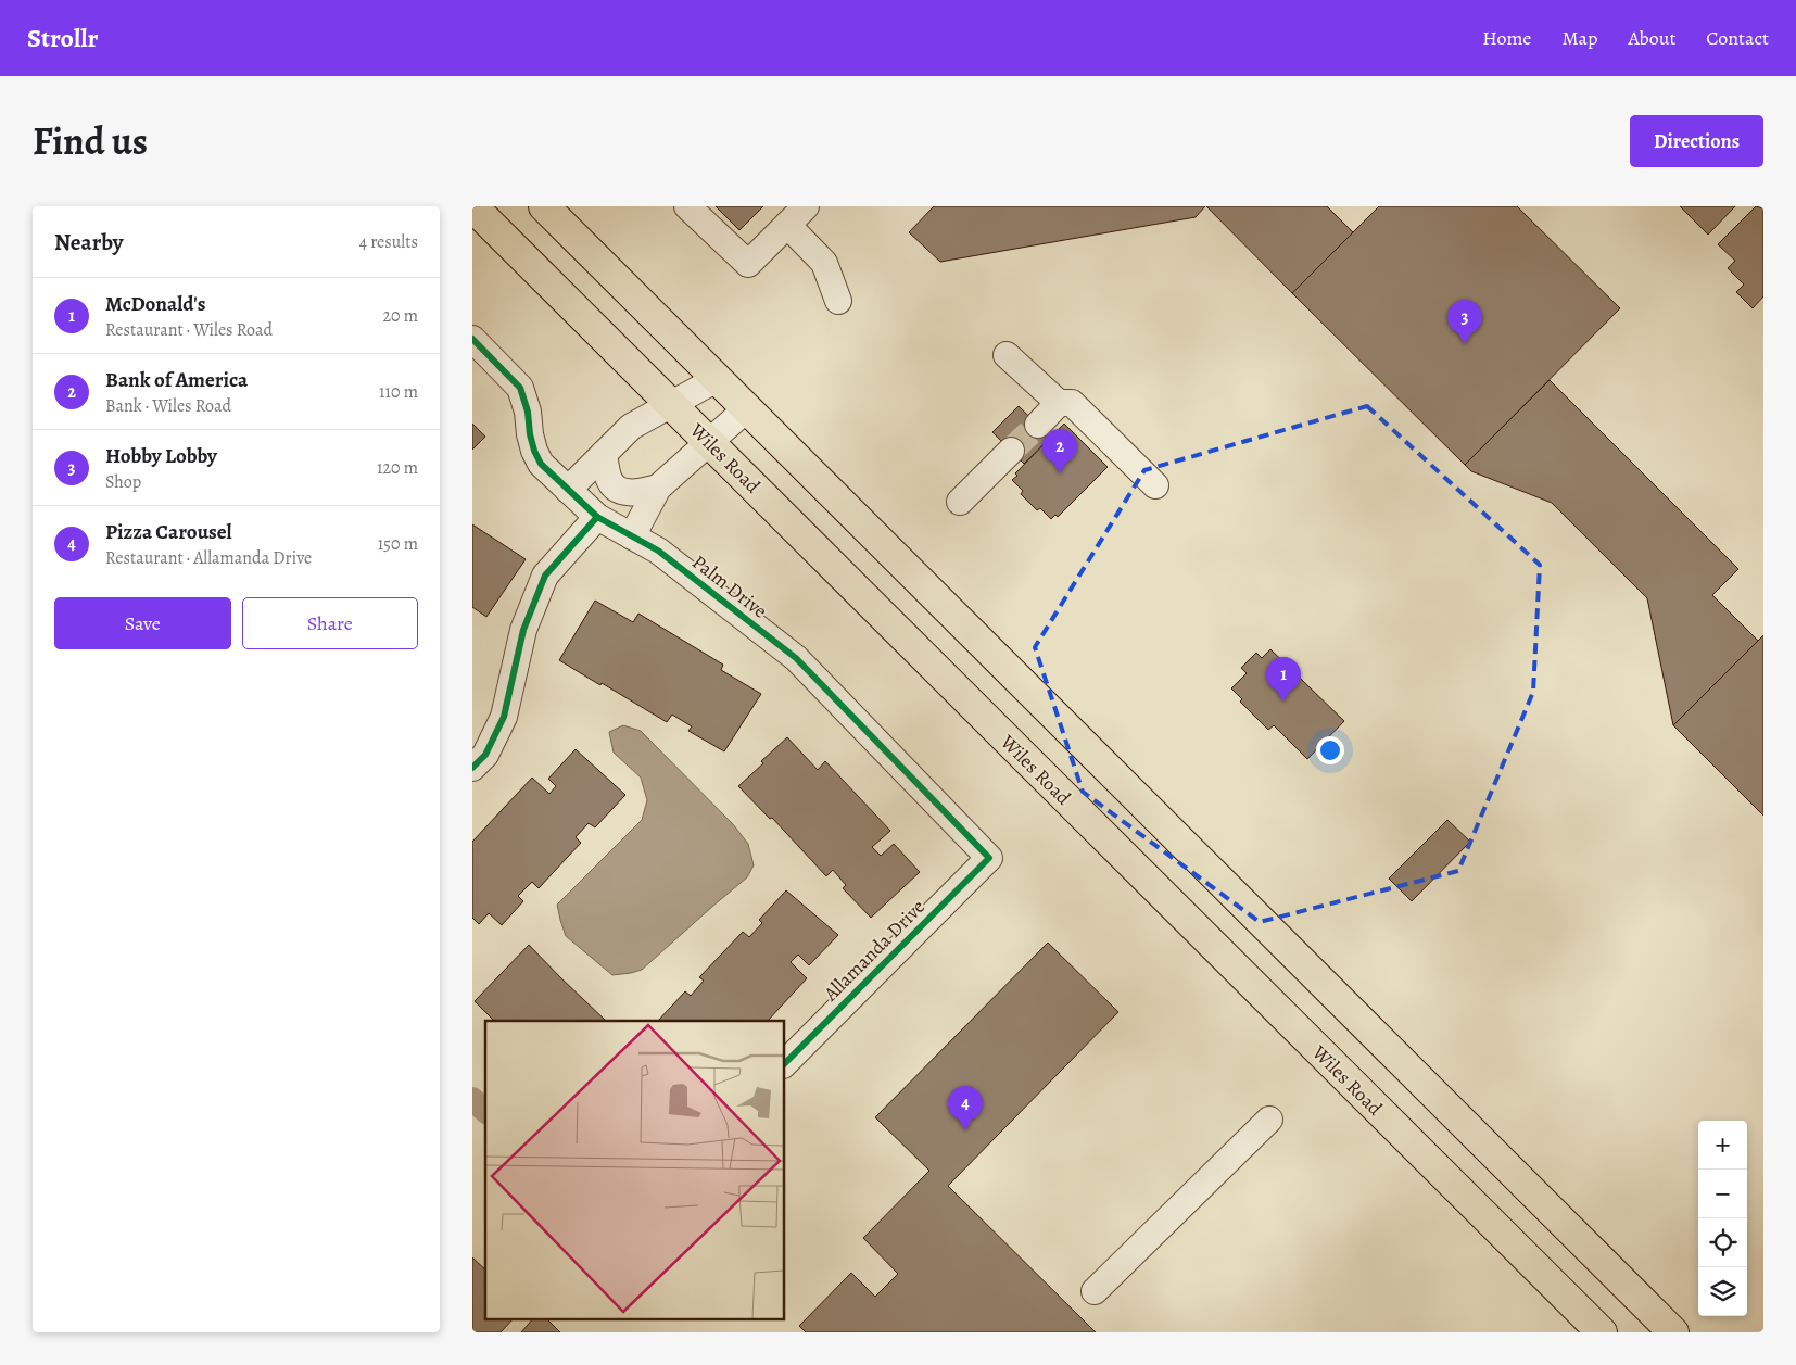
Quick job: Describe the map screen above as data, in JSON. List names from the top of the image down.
{
  "streets": {
    "main road": ["Wiles Road"],
    "street": ["Palm Drive", "Allamanda Drive"]
  },
  "crossings": [
    ["Palm Drive", "Allamanda Drive"]
  ],
  "page": {
    "header": "Strollr",
    "nav": [
      "Home",
      "Map",
      "About",
      "Contact"
    ],
    "title": "Find us",
    "buttons": [
      "Directions",
      ["Save", "Share"]
    ],
    "heading": ["Nearby", "4 results"],
    "list": [
      {
        "mark": "1",
        "name": "McDonald's",
        "note": "Restaurant · Wiles Road",
        "value": "20 m"
      },
      {
        "mark": "2",
        "name": "Bank of America",
        "note": "Bank · Wiles Road",
        "value": "110 m"
      },
      {
        "mark": "3",
        "name": "Hobby Lobby",
        "note": "Shop",
        "value": "120 m"
      },
      {
        "mark": "4",
        "name": "Pizza Carousel",
        "note": "Restaurant · Allamanda Drive",
        "value": "150 m"
      }
    ],
    "pins": [
      "3",
      "2",
      "1",
      "4"
    ],
    "map_buttons": ["+", "−"]
  }
}
